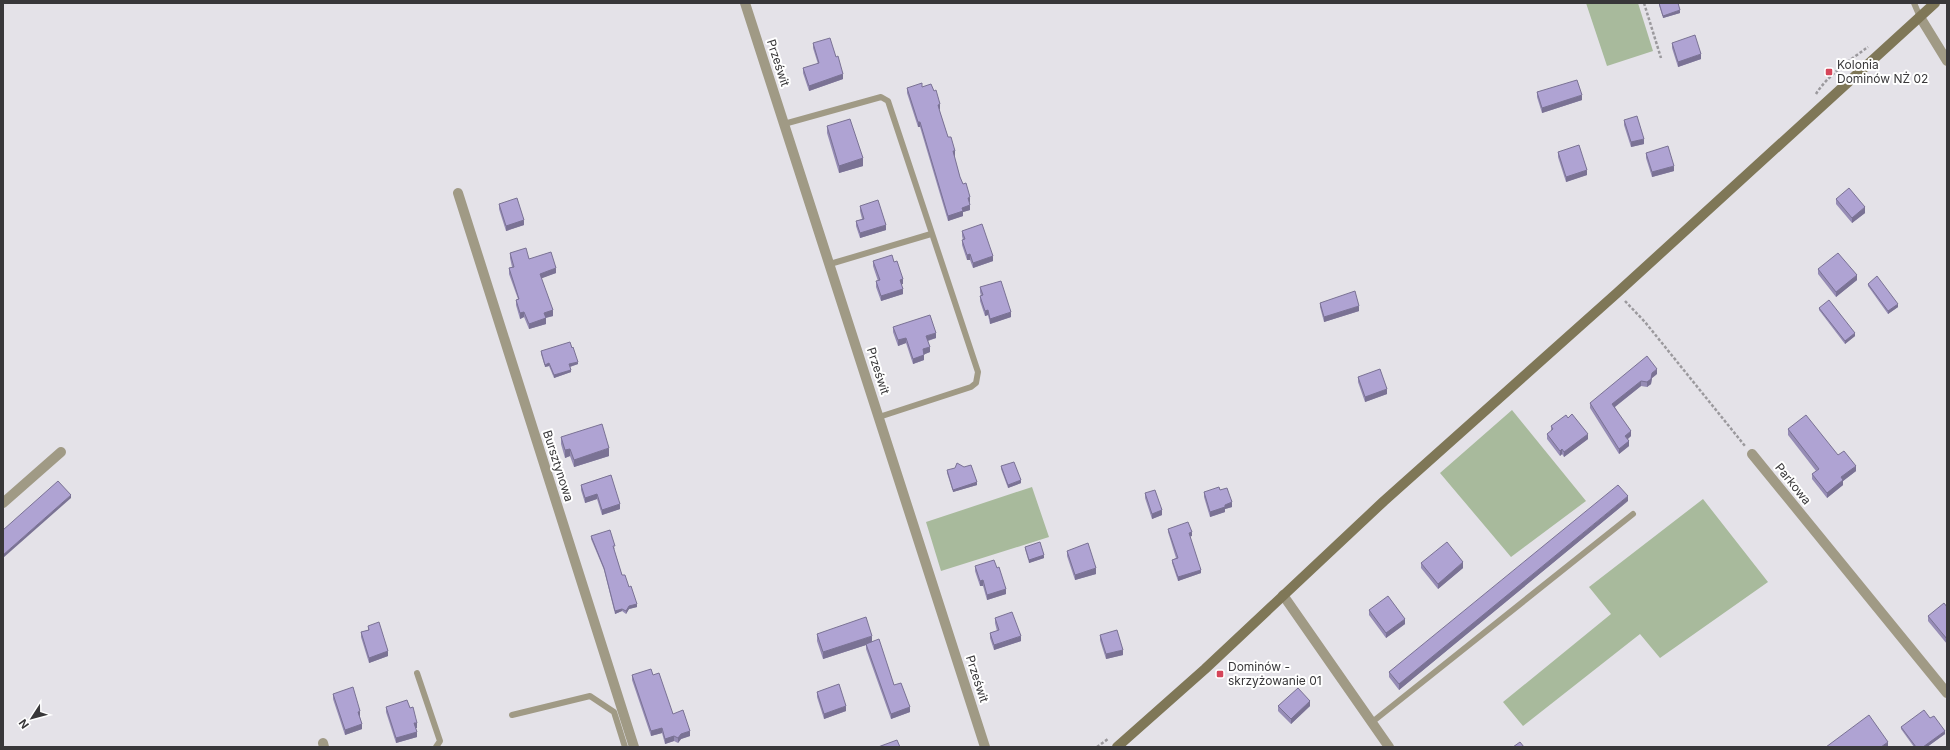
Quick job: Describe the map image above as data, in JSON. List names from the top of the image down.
{
  "streets": {
    "street": ["Prześwit", "Bursztynowa", "Parkowa"]
  },
  "places": {
    "transit": ["Kolonia Dominów NŻ 02", "Dominów - skrzyżowanie 01"]
  },
  "north": "bottom left"
}
